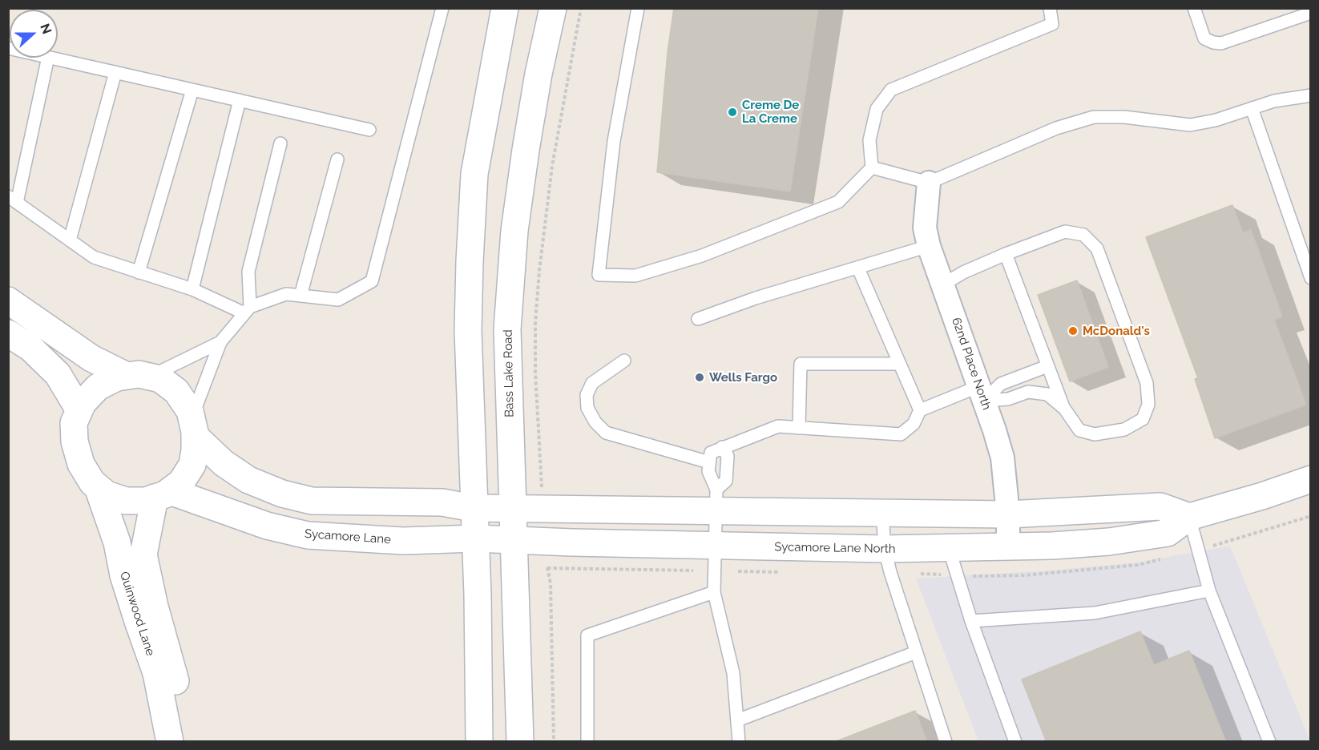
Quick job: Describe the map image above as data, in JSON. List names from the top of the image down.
{
  "streets": {
    "street": [
      "62nd Place North",
      "Bass Lake Road",
      "Sycamore Lane",
      "Sycamore Lane North",
      "Quinwood Lane"
    ]
  },
  "crossings": [
    ["62nd Place North", "Sycamore Lane North"],
    ["Bass Lake Road", "Sycamore Lane North"],
    ["Sycamore Lane", "Sycamore Lane North"],
    ["Sycamore Lane", "Quinwood Lane"]
  ],
  "places": ["Creme De La Creme", "McDonald's", "Wells Fargo"],
  "north": "right"
}
